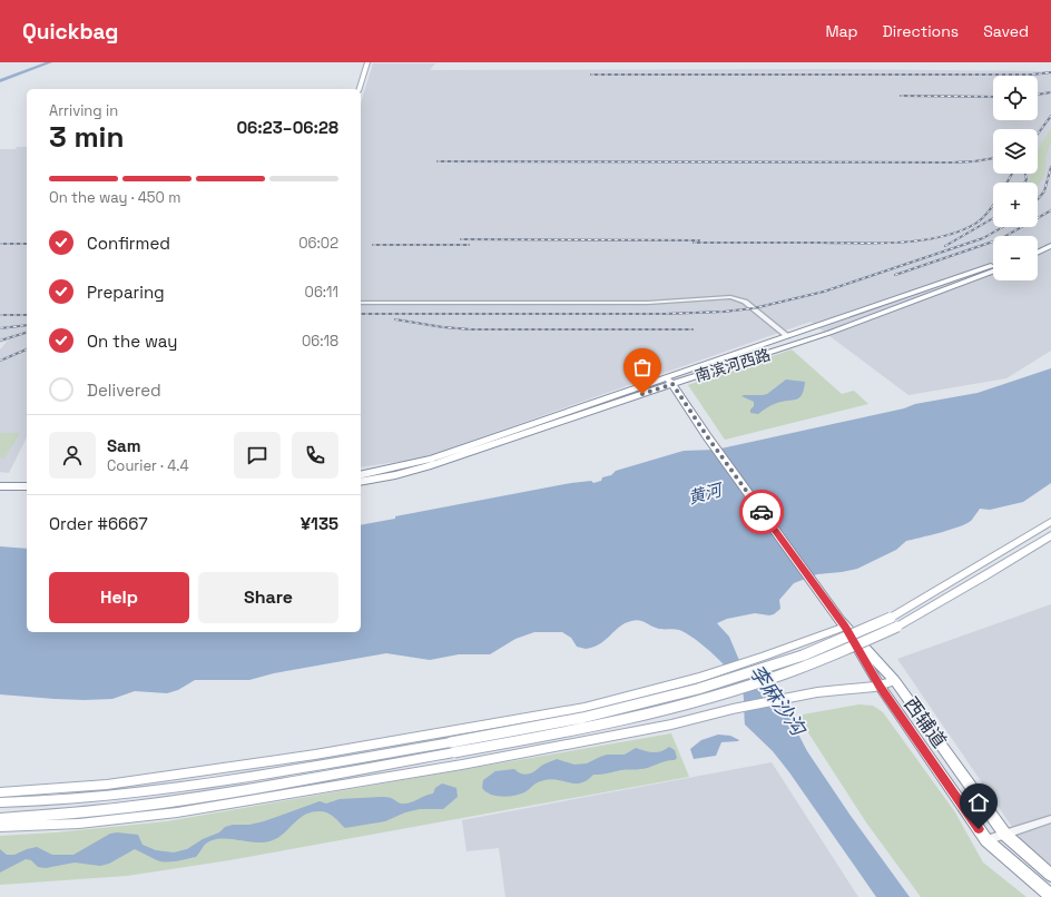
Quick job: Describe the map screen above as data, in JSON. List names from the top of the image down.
{
  "streets": {
    "highway": ["南滨河西路", "西辅道"]
  },
  "water": ["黄河", "李麻沙沟"],
  "page": {
    "header": "Quickbag",
    "nav": ["Map", "Directions", "Saved"],
    "map_buttons": ["+", "−"],
    "heading": ["3 min", "Arriving in", "06:23–06:28"],
    "panel": [
      "Sam",
      "Courier · 4.4",
      "Order #6667",
      "¥135"
    ],
    "bar": "On the way · 450 m",
    "list": [
      ["Confirmed", "06:02"],
      ["Preparing", "06:11"],
      ["On the way", "06:18"],
      "Delivered"
    ],
    "buttons": ["Help", "Share"]
  }
}
